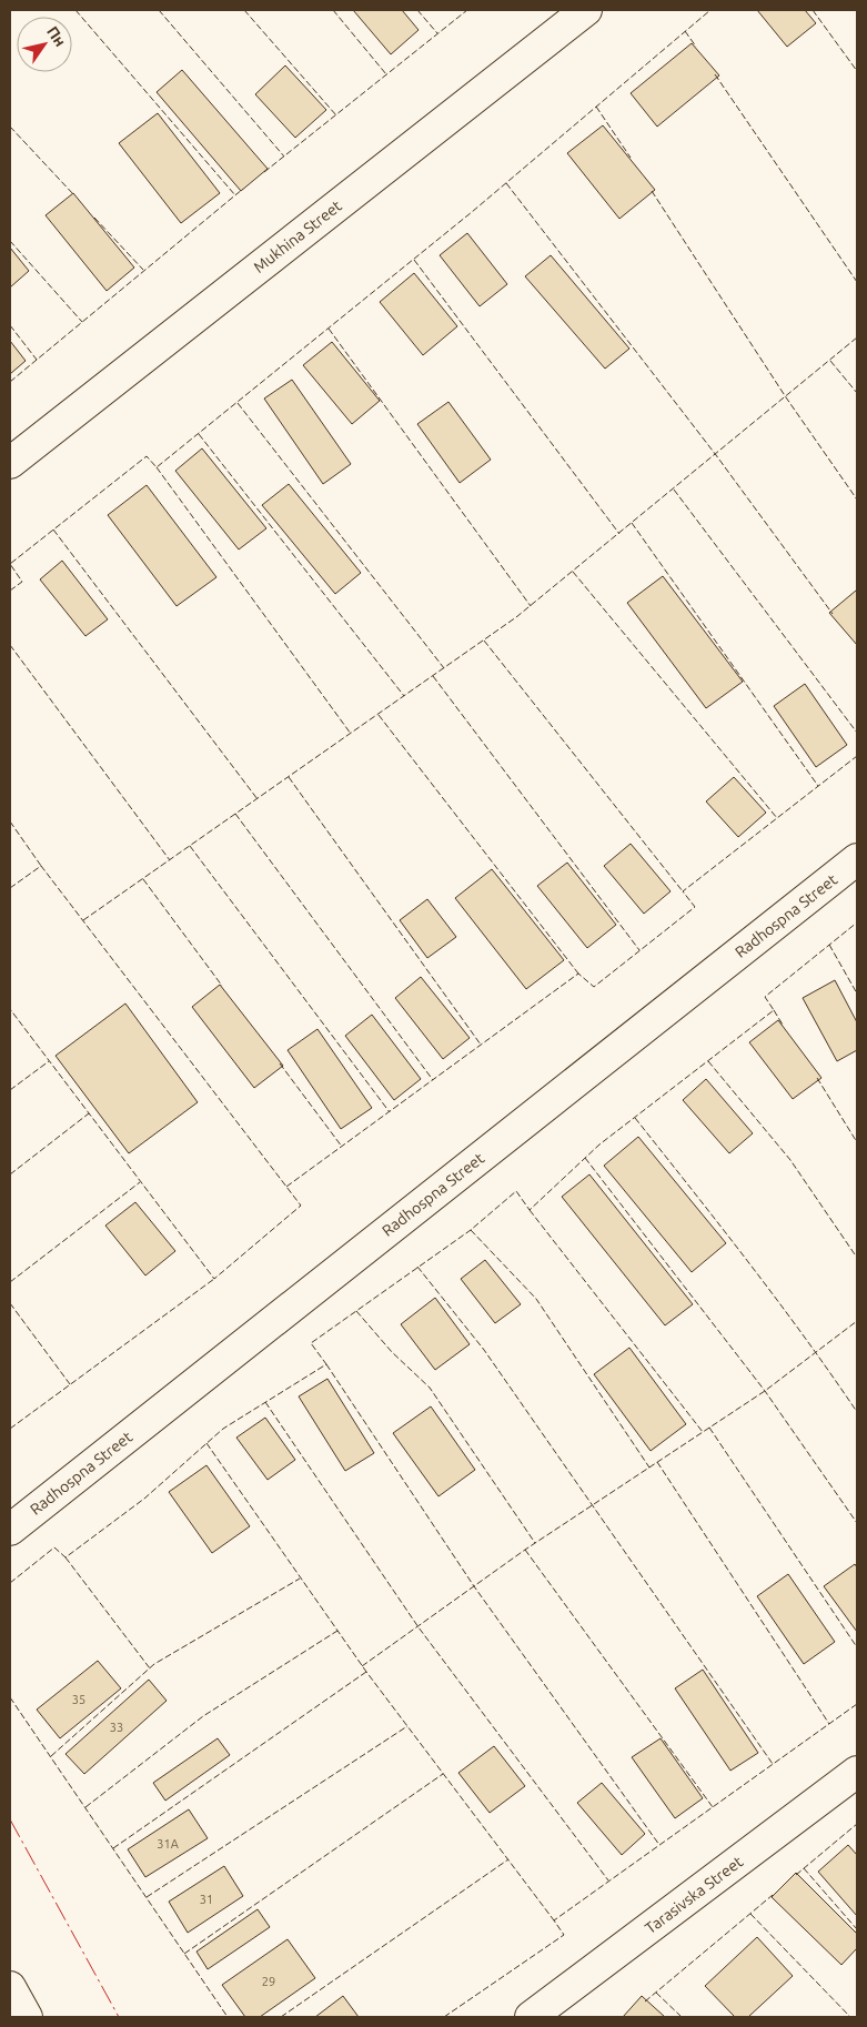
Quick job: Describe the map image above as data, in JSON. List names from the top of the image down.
{
  "streets": {
    "street": ["Mukhina Street", "Radhospna Street", "Tarasivska Street"]
  },
  "house_numbers": [
    "35",
    "33",
    "31А",
    "31",
    "29"
  ],
  "north": "top right"
}
